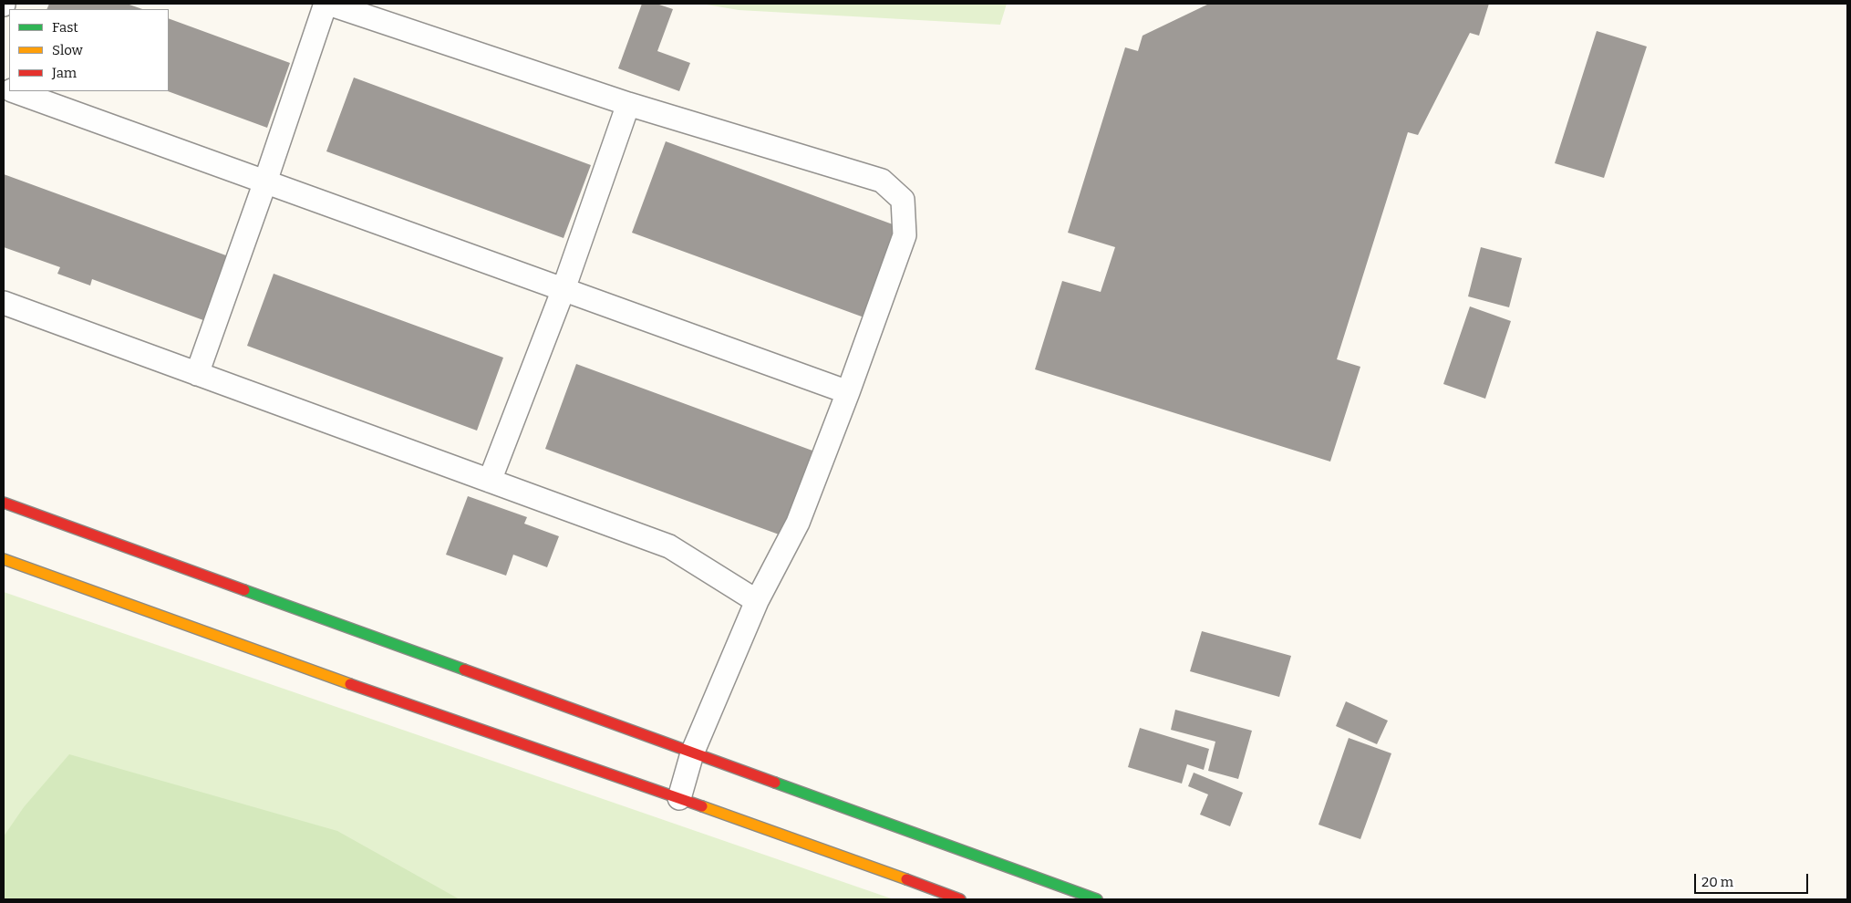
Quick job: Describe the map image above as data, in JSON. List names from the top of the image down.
{
  "legend": ["Fast", "Slow", "Jam"],
  "scale_bar": "20 m"
}
